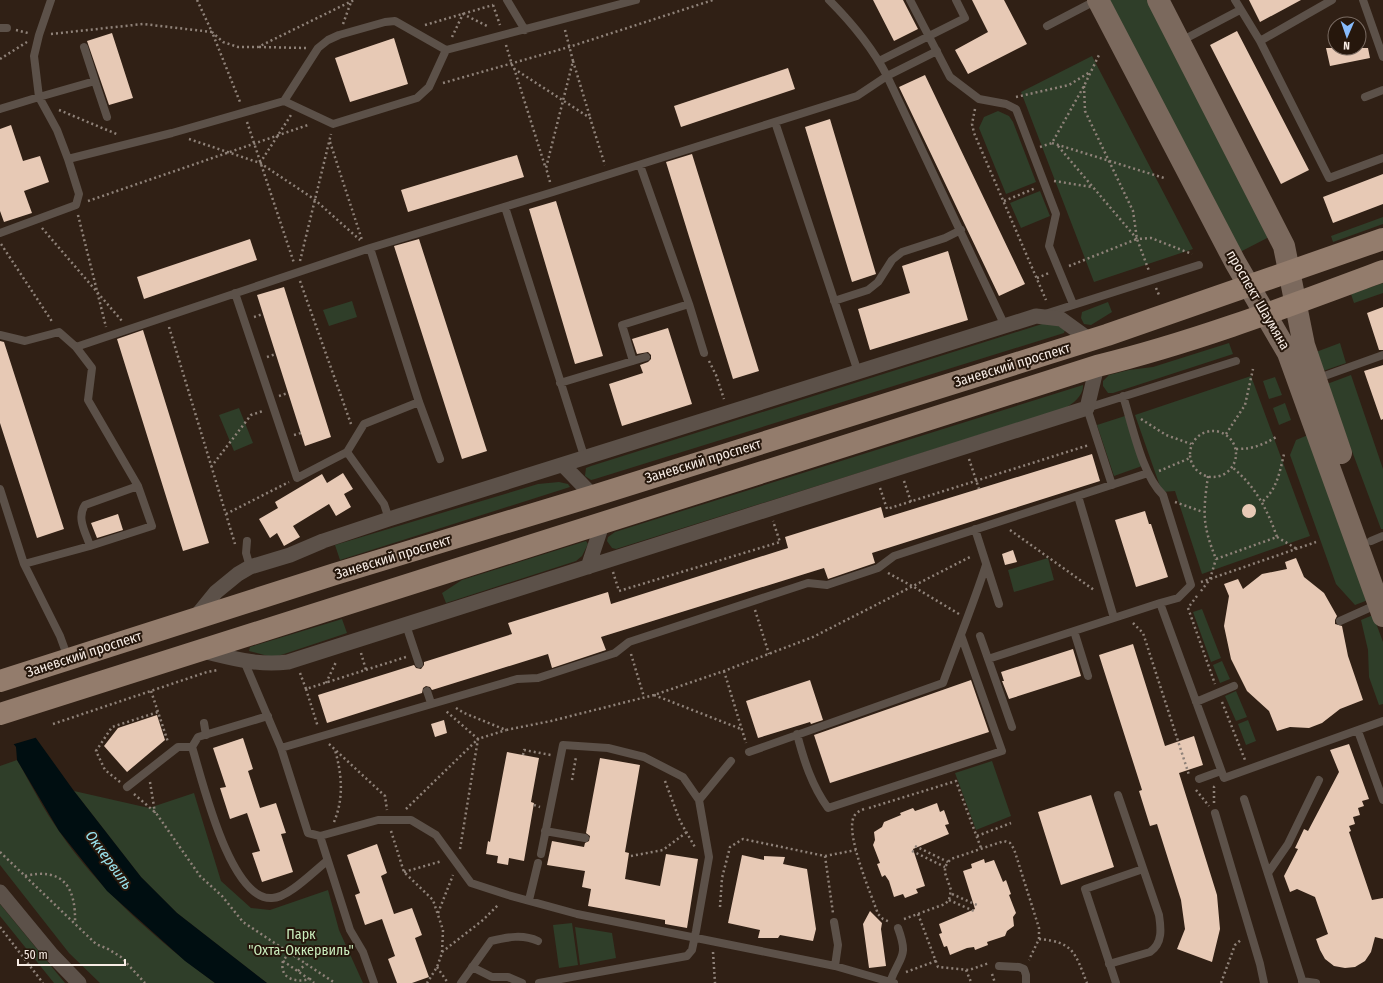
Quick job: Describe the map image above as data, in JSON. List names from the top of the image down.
{
  "streets": {
    "main road": ["Заневский проспект"],
    "street": ["проспект Шаумяна"]
  },
  "crossings": [
    ["проспект Шаумяна", "Заневский проспект"]
  ],
  "water": ["Оккервиль"],
  "parks": ["Парк \"Охта-Оккервиль\""],
  "scale_bar": "50 m",
  "north": "bottom"
}
